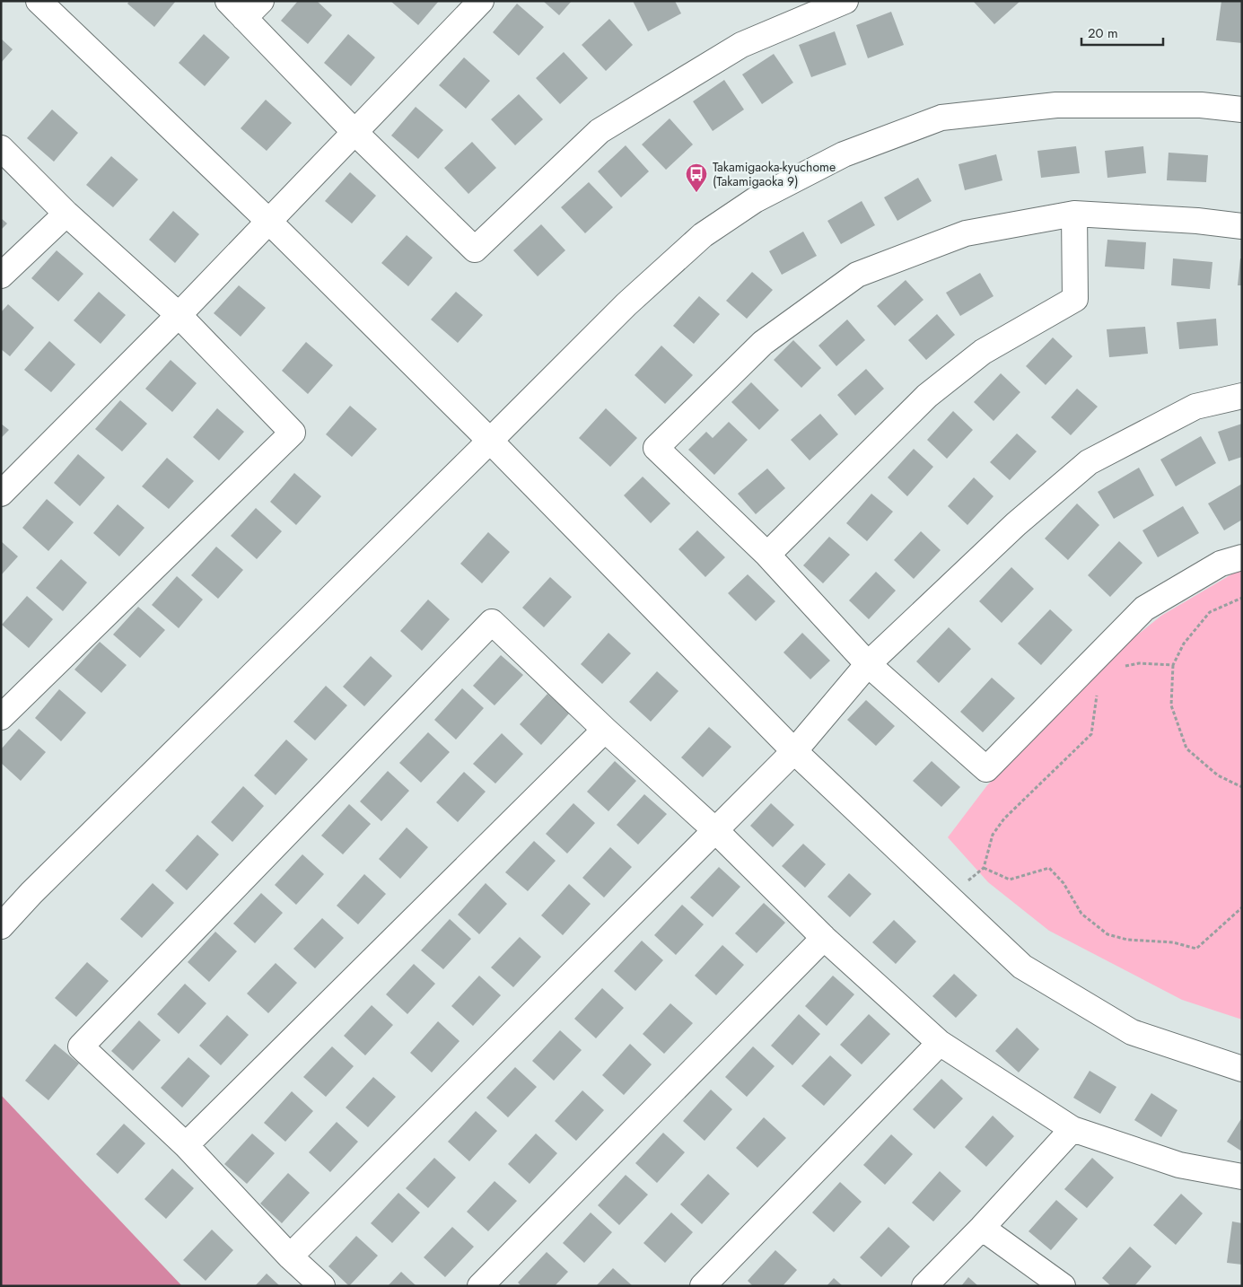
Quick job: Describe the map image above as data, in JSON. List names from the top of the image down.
{
  "places": {
    "bus stop": ["Takamigaoka-kyuchome (Takamigaoka 9)"]
  },
  "scale_bar": "20 m"
}
